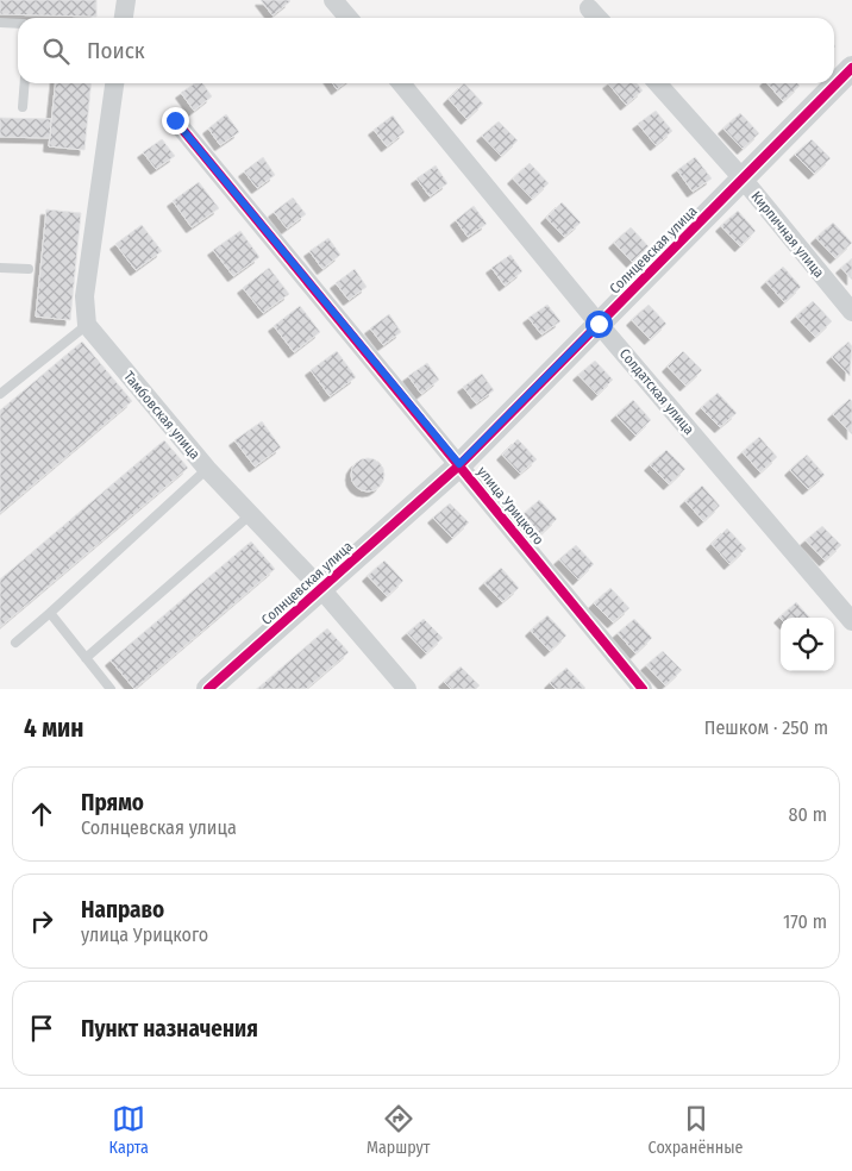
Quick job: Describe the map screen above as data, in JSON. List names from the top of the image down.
{
  "streets": {
    "street": [
      "Кирпичная улица",
      "Солнцевская улица",
      "Солдатская улица",
      "Тамбовская улица",
      "улица Урицкого"
    ]
  },
  "crossings": [
    ["Кирпичная улица", "Солнцевская улица"],
    ["Солнцевская улица", "Солдатская улица"],
    ["Солнцевская улица", "Тамбовская улица"],
    ["Солнцевская улица", "улица Урицкого"]
  ],
  "page": {
    "search": "Поиск",
    "heading": ["4 мин", "Пешком · 250 m"],
    "list": [
      ["Прямо", "Солнцевская улица", "80 m"],
      ["Направо", "улица Урицкого", "170 m"],
      "Пункт назначения"
    ],
    "nav": ["Карта", "Маршрут", "Сохранённые"]
  }
}
